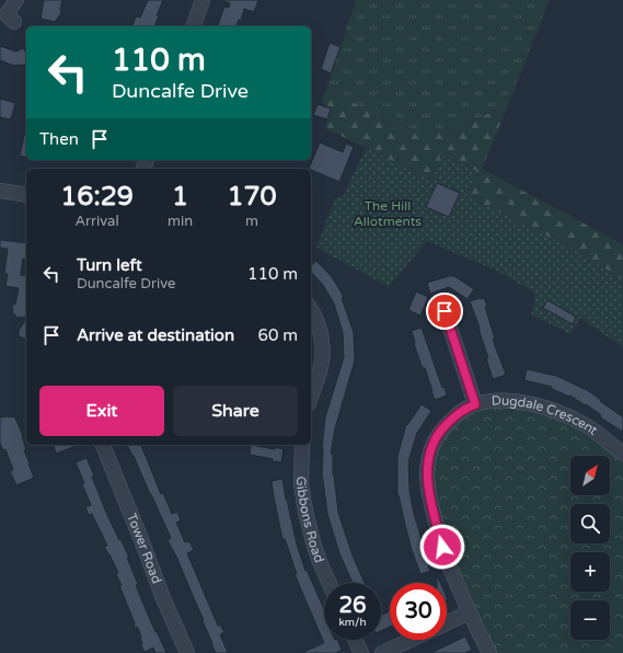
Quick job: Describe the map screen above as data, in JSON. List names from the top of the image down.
{
  "streets": {
    "street": ["Dugdale Crescent", "Gibbons Road", "Tower Road"]
  },
  "parks": ["The Hill Allotments"],
  "north": "top right",
  "page": {
    "turn": ["110 m", "Duncalfe Drive"],
    "then": "Then",
    "eta": [
      "16:29",
      "Arrival",
      "1",
      "min",
      "170",
      "m"
    ],
    "list": [
      {
        "name": "Turn left",
        "note": "Duncalfe Drive",
        "value": "110 m"
      },
      {
        "name": "Arrive at destination",
        "value": "60 m"
      }
    ],
    "buttons": ["Exit", "Share"],
    "map_buttons": ["+", "−"],
    "speed": "26 km/h",
    "limit": "30"
  }
}
